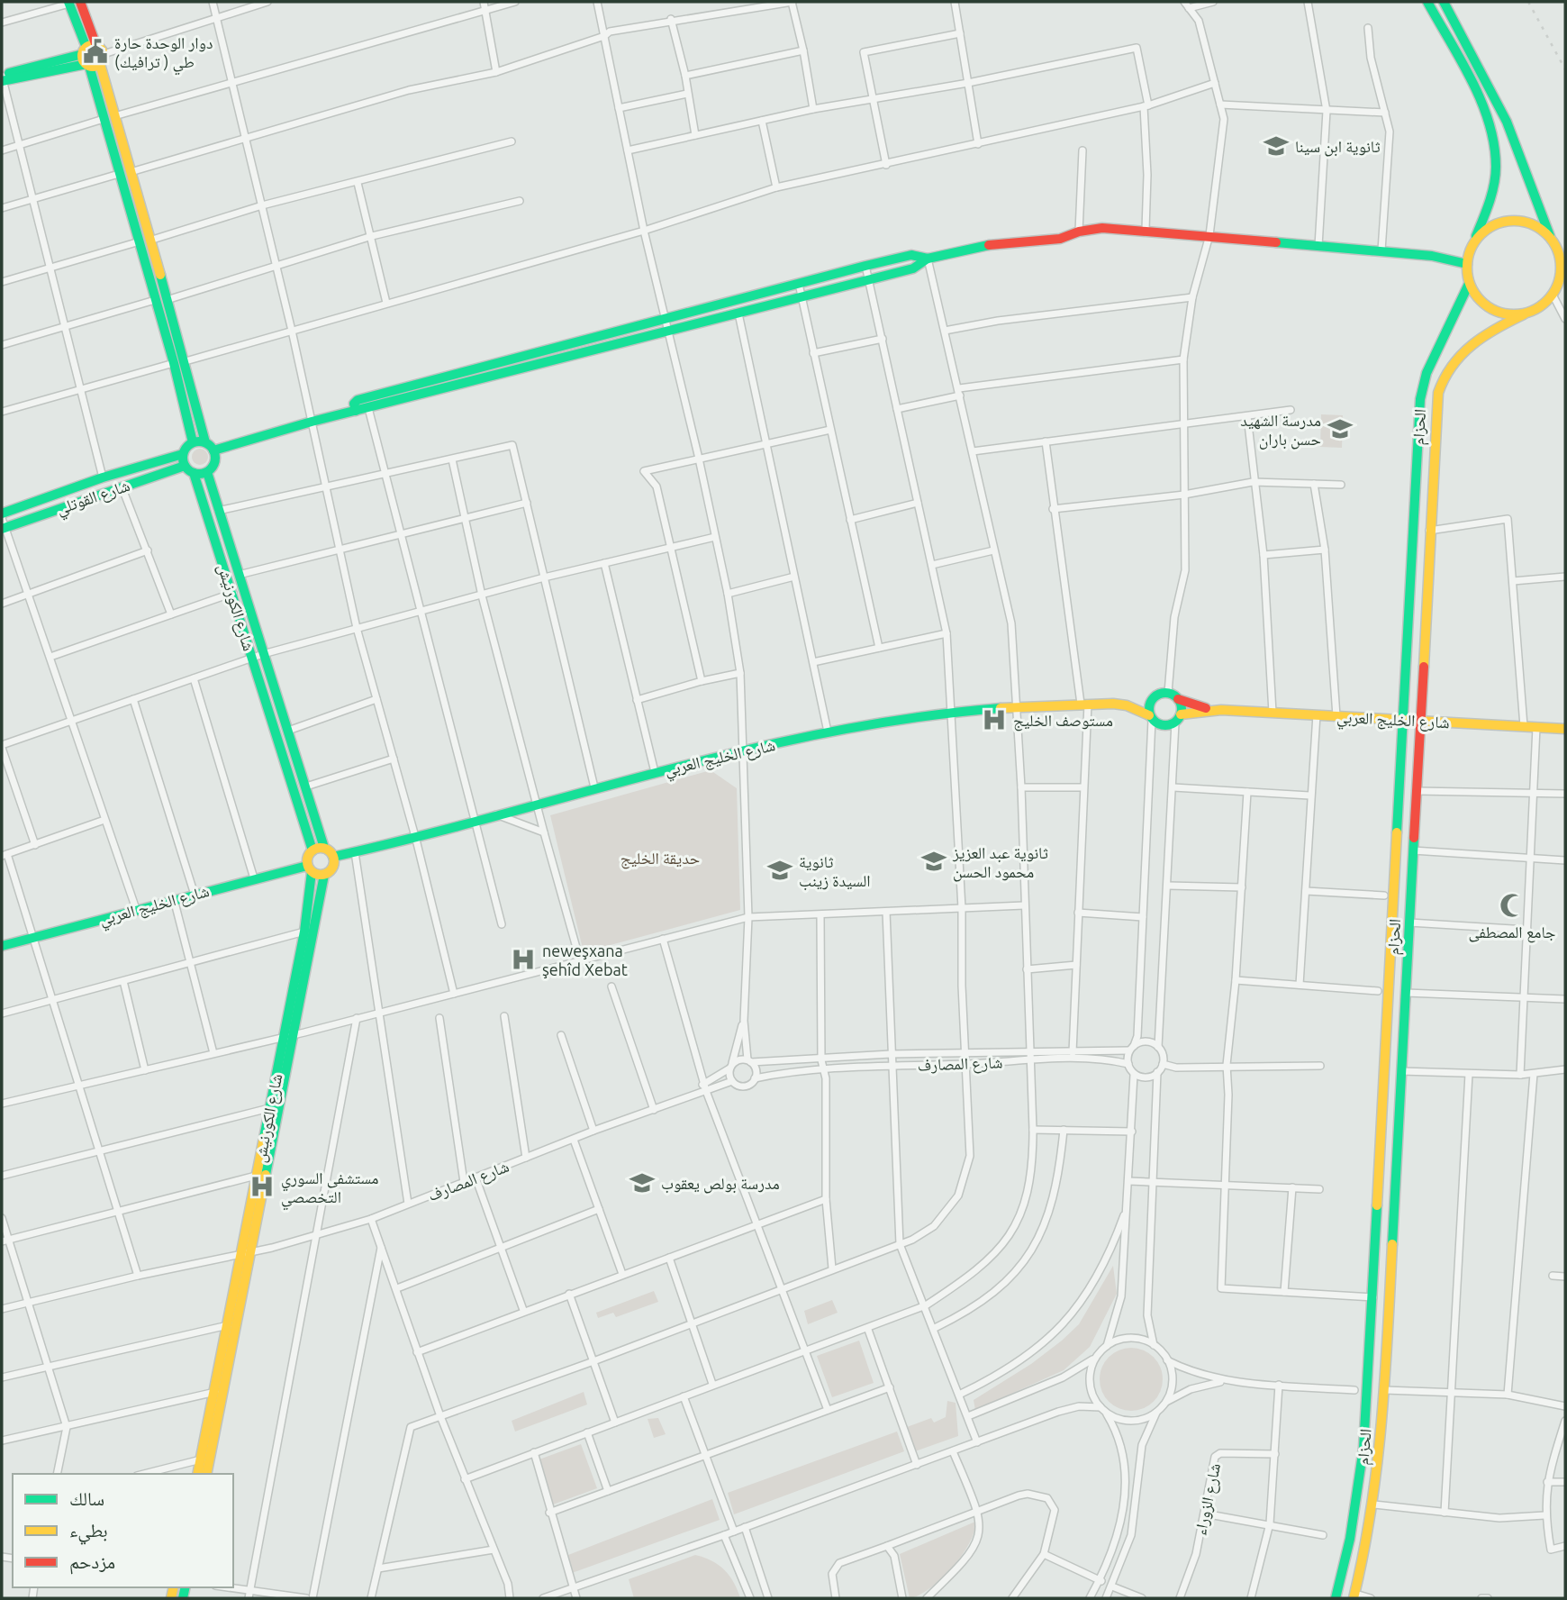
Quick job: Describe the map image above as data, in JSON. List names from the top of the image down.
{
  "streets": {
    "street": [
      "الحزام",
      "شارع القوتلي",
      "شارع الكورنيش",
      "شارع الخليج العربي",
      "شارع المصارف",
      "شارع الزوراء"
    ]
  },
  "crossings": [
    ["الحزام", "شارع الخليج العربي"],
    ["شارع القوتلي", "شارع الكورنيش"],
    ["شارع الكورنيش", "شارع الخليج العربي"],
    ["شارع الكورنيش", "شارع المصارف"]
  ],
  "parks": ["حديقة الخليج"],
  "places": {
    "public building": ["دوار الوحدة حارة طي ( ترافيك)"],
    "school or university": [
      "ثانوية ابن سينا",
      "مدرسة الشهيد حسن باران",
      "ثانوية عبد العزيز محمود الحسن",
      "ثانوية السيدة زينب",
      "مدرسة بولص يعقوب"
    ],
    "hospital": ["مستوصف الخليج", "neweşxana şehîd Xebat", "مستشفى السوري التخصصي"],
    "mosque": ["جامع المصطفى"]
  },
  "legend": ["سالك", "بطيء", "مزدحم"]
}
